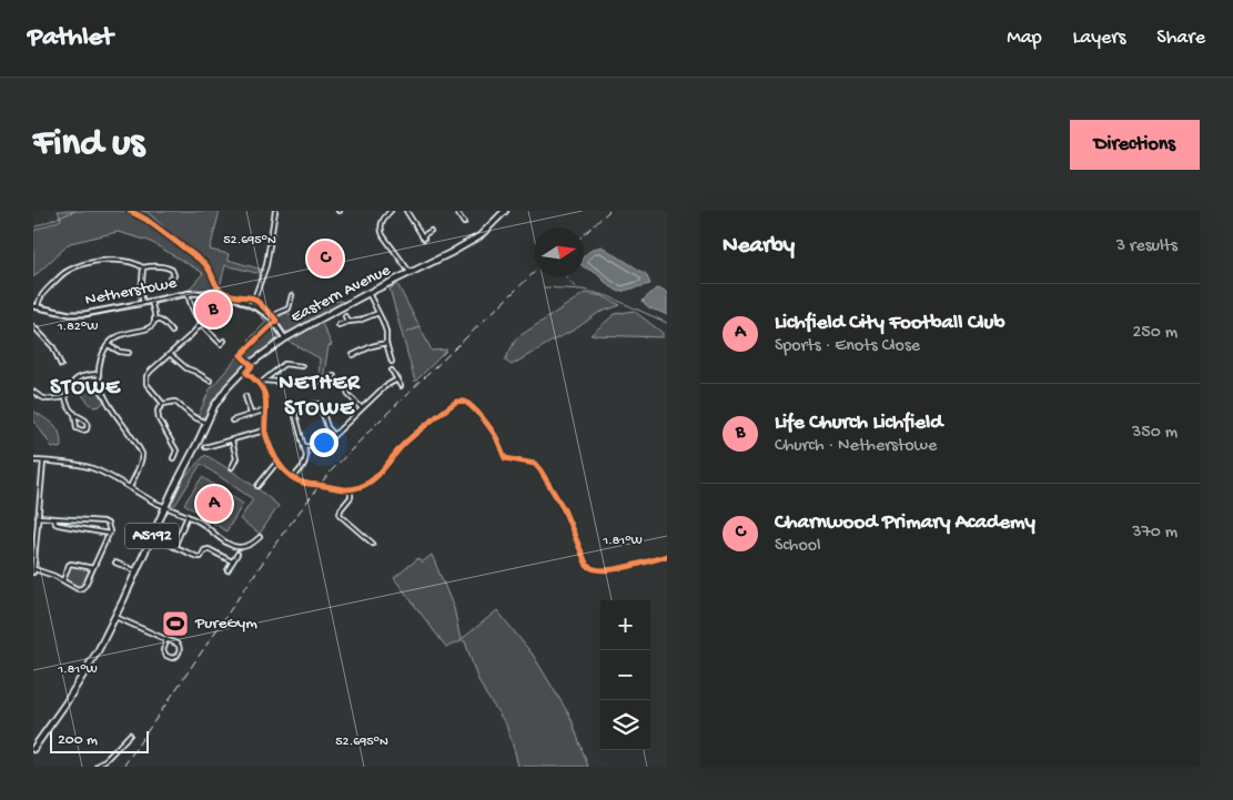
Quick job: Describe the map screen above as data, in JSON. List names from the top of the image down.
{
  "streets": {
    "highway": ["Eastern Avenue", "A5192"],
    "street": ["Netherstowe"]
  },
  "crossings": [
    ["Netherstowe", "Eastern Avenue"]
  ],
  "districts": ["NETHER STOWE", "STOWE"],
  "places": {
    "sports": ["PureGym"]
  },
  "scale_bar": "200 m",
  "north": "right",
  "page": {
    "header": "Pathlet",
    "nav": ["Map", "Layers", "Share"],
    "buttons": "Directions",
    "title": "Find us",
    "heading": ["Nearby", "3 results"],
    "pins": ["C", "B", "A"],
    "list": [
      {
        "mark": "A",
        "name": "Lichfield City Football Club",
        "note": "Sports · Enots Close",
        "value": "250 m"
      },
      {
        "mark": "B",
        "name": "Life Church Lichfield",
        "note": "Church · Netherstowe",
        "value": "350 m"
      },
      {
        "mark": "C",
        "name": "Charnwood Primary Academy",
        "note": "School",
        "value": "370 m"
      }
    ],
    "map_buttons": ["+", "−"],
    "scale": "200 m"
  },
  "coordinates": ["52.695°N", "1.82°W", "1.81°W"]
}
